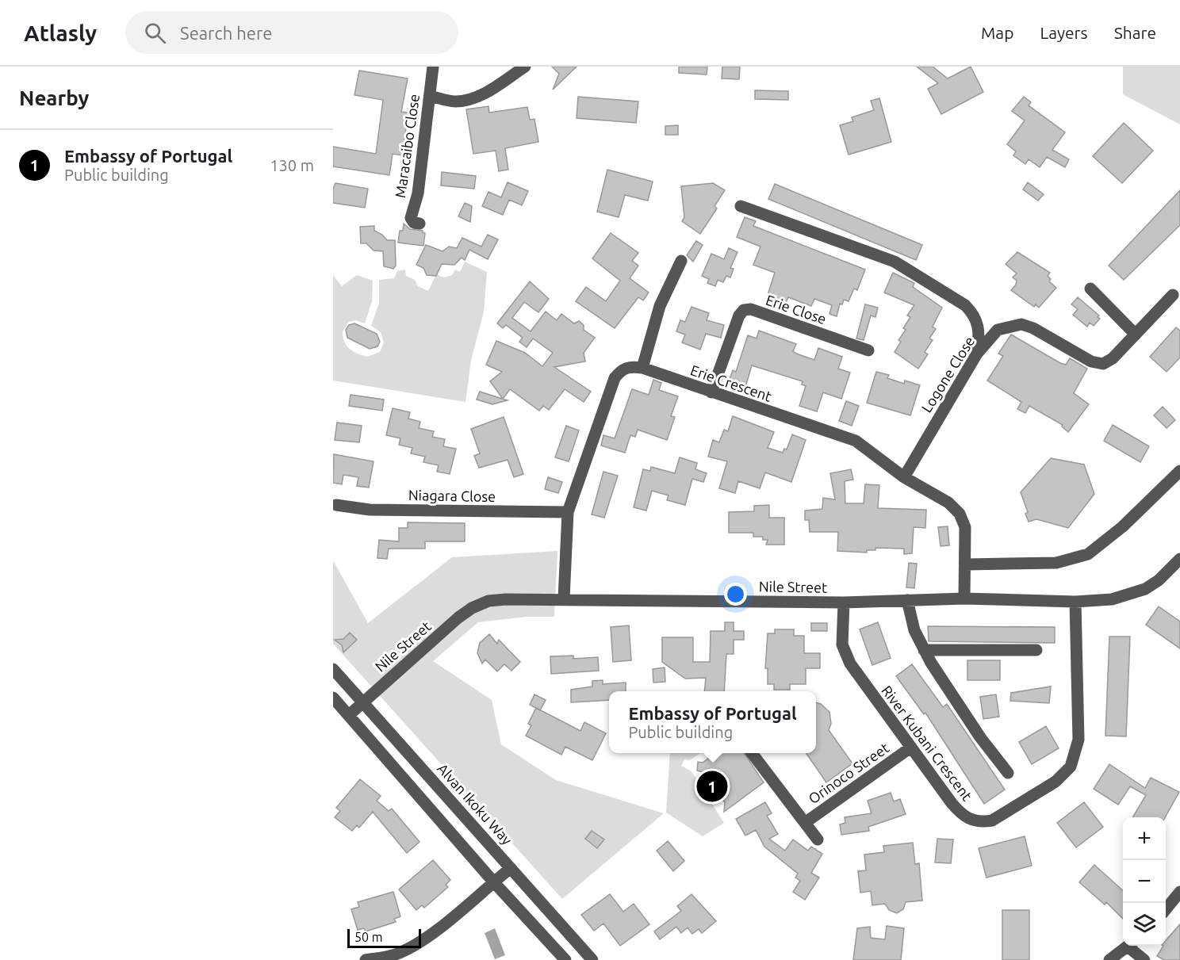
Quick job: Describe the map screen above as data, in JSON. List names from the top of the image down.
{
  "streets": {
    "street": [
      "Maracaibo Close",
      "Erie Close",
      "Logone Close",
      "Erie Crescent",
      "Niagara Close",
      "Nile Street",
      "River Kubani Crescent",
      "Orinoco Street",
      "Alvan Ikoku Way"
    ]
  },
  "crossings": [
    ["Erie Close", "Erie Crescent"],
    ["Logone Close", "Erie Crescent"],
    ["Erie Crescent", "Niagara Close"],
    ["Erie Crescent", "Nile Street"],
    ["Nile Street", "River Kubani Crescent"],
    ["Nile Street", "Alvan Ikoku Way"],
    ["River Kubani Crescent", "Orinoco Street"]
  ],
  "scale_bar": "50 m",
  "page": {
    "header": "Atlasly",
    "search": "Search here",
    "nav": ["Map", "Layers", "Share"],
    "heading": "Nearby",
    "list": [
      {
        "mark": "1",
        "name": "Embassy of Portugal",
        "note": "Public building",
        "value": "130 m"
      }
    ],
    "popup": ["Embassy of Portugal", "Public building"],
    "pins": "1",
    "map_buttons": ["+", "−"],
    "scale": "50 m"
  }
}
